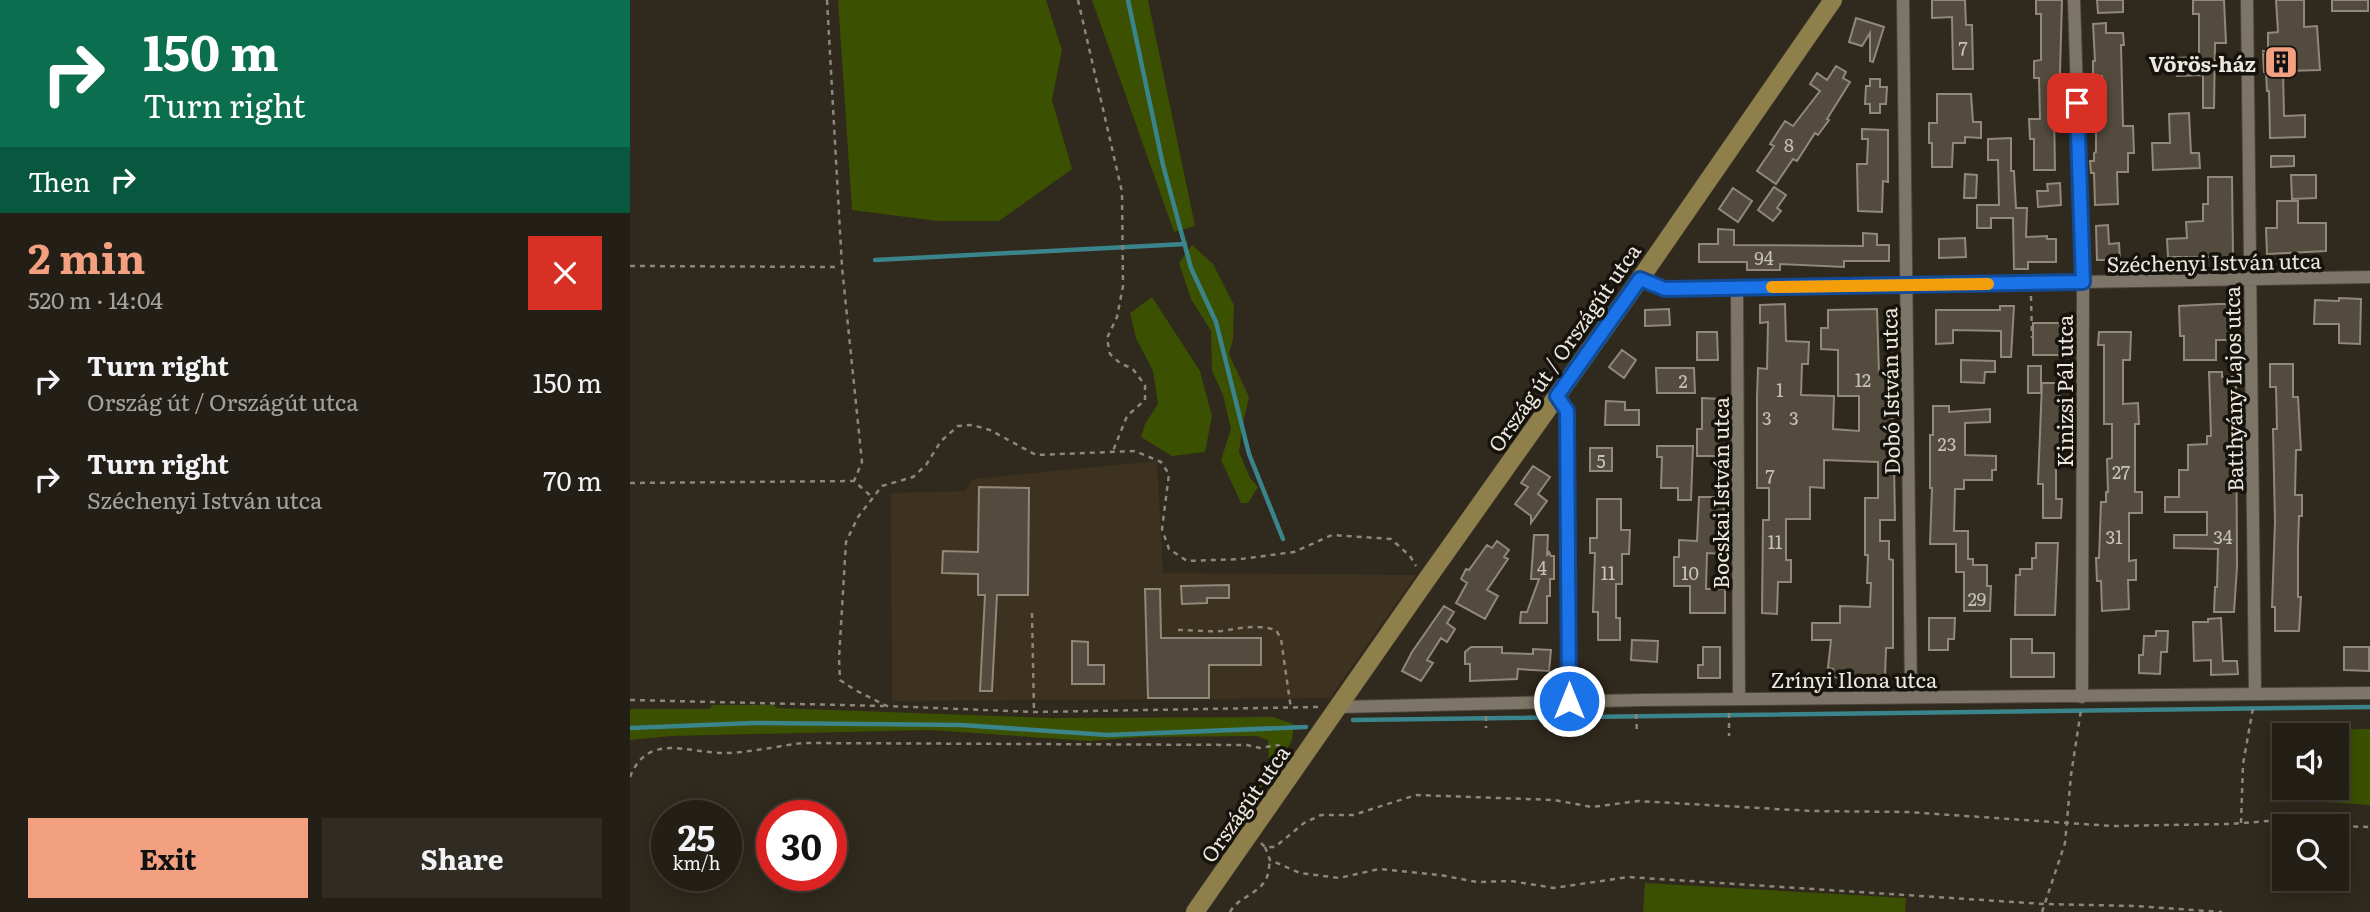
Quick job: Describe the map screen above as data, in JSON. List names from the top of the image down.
{
  "streets": {
    "main road": ["Ország út / Országút utca", "Országút utca"],
    "street": [
      "Széchenyi István utca",
      "Batthyány Lajos utca",
      "Dobó István utca",
      "Kinizsi Pál utca",
      "Bocskai István utca",
      "Zrínyi Ilona utca"
    ]
  },
  "crossings": [
    ["Széchenyi István utca", "Ország út / Országút utca"],
    ["Széchenyi István utca", "Batthyány Lajos utca"],
    ["Széchenyi István utca", "Dobó István utca"],
    ["Széchenyi István utca", "Kinizsi Pál utca"],
    ["Széchenyi István utca", "Bocskai István utca"],
    ["Ország út / Országút utca", "Zrínyi Ilona utca"],
    ["Ország út / Országút utca", "Országút utca"],
    ["Batthyány Lajos utca", "Zrínyi Ilona utca"],
    ["Dobó István utca", "Zrínyi Ilona utca"],
    ["Kinizsi Pál utca", "Zrínyi Ilona utca"],
    ["Bocskai István utca", "Zrínyi Ilona utca"],
    ["Zrínyi Ilona utca", "Országút utca"]
  ],
  "places": {
    "building": ["Vörös-ház"]
  },
  "house_numbers": [
    "7",
    "8",
    "94",
    "12",
    "2",
    "1",
    "3",
    "3",
    "23",
    "5",
    "27",
    "7",
    "31",
    "34",
    "11",
    "4",
    "11",
    "10",
    "29"
  ],
  "page": {
    "turn": ["150 m", "Turn right"],
    "then": "Then",
    "heading": ["2 min", "520 m · 14:04"],
    "list": [
      {
        "name": "Turn right",
        "note": "Ország út / Országút utca",
        "value": "150 m"
      },
      {
        "name": "Turn right",
        "note": "Széchenyi István utca",
        "value": "70 m"
      }
    ],
    "speed": "25 km/h",
    "limit": "30",
    "buttons": ["Exit", "Share"]
  }
}
